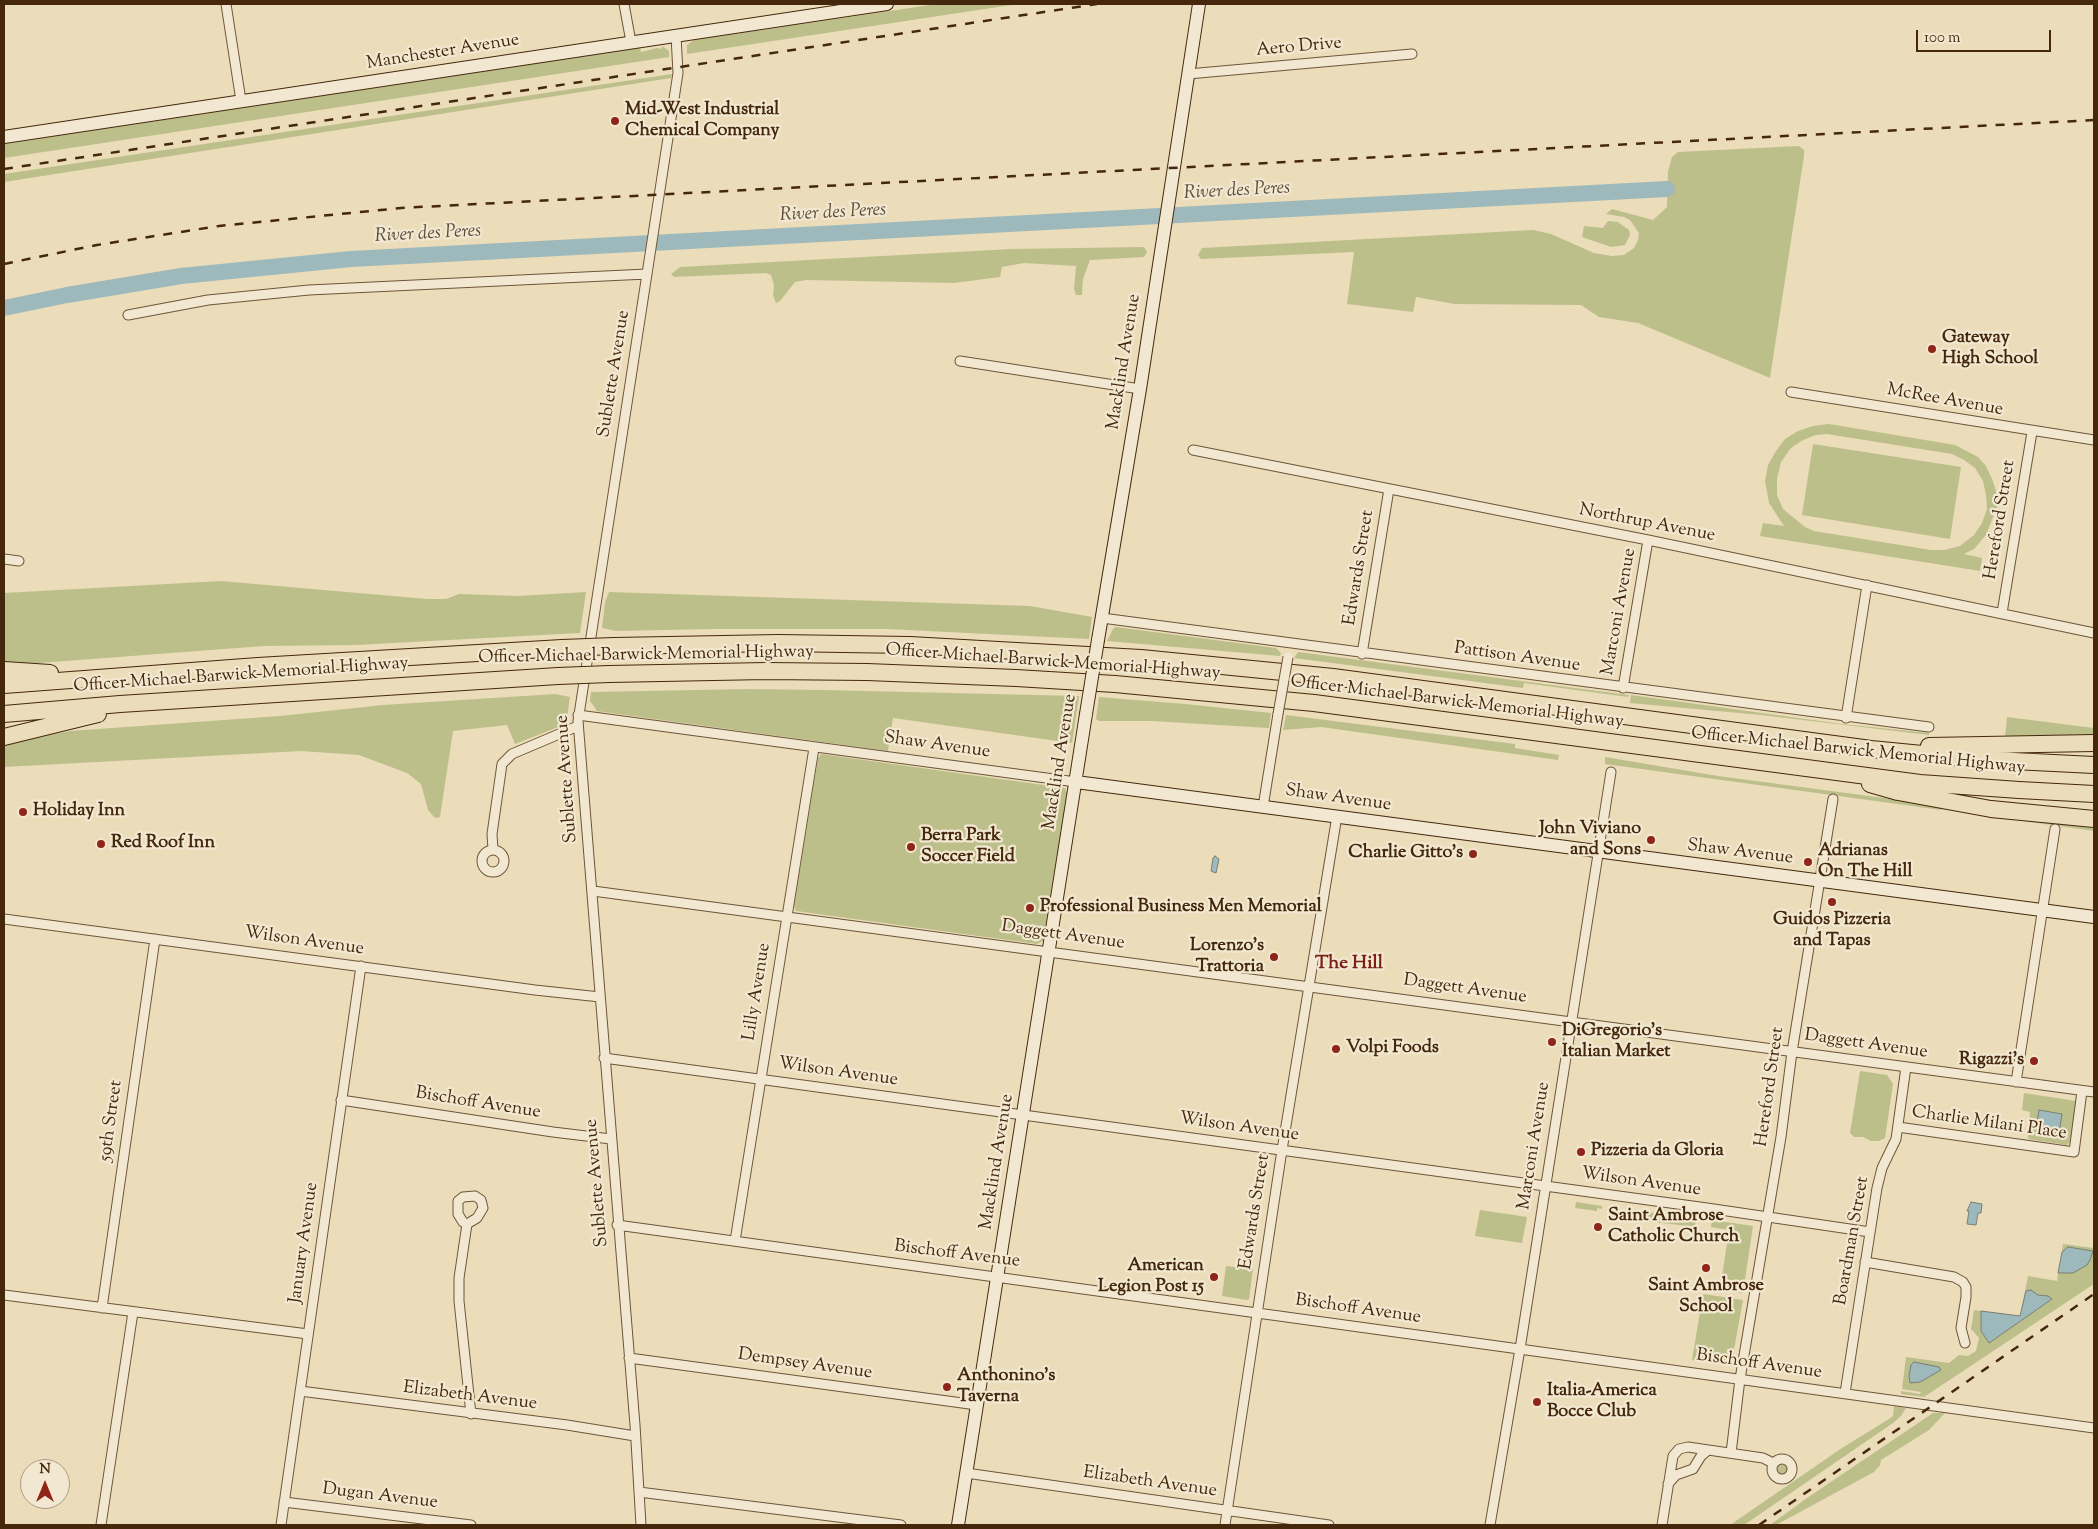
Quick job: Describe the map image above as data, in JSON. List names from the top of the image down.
{
  "streets": {
    "highway": ["Officer Michael Barwick Memorial Highway"],
    "street": [
      "Aero Drive",
      "Manchester Avenue",
      "Macklind Avenue",
      "Sublette Avenue",
      "McRee Avenue",
      "Hereford Street",
      "Northrup Avenue",
      "Edwards Street",
      "Marconi Avenue",
      "Pattison Avenue",
      "Shaw Avenue",
      "Daggett Avenue",
      "Wilson Avenue",
      "Lilly Avenue",
      "Bischoff Avenue",
      "59th Street",
      "Charlie Milani Place",
      "Boardman Street",
      "January Avenue",
      "Dempsey Avenue",
      "Elizabeth Avenue",
      "Dugan Avenue"
    ]
  },
  "crossings": [
    ["Aero Drive", "Macklind Avenue"],
    ["Manchester Avenue", "Sublette Avenue"],
    ["Macklind Avenue", "Pattison Avenue"],
    ["Macklind Avenue", "Shaw Avenue"],
    ["Macklind Avenue", "Daggett Avenue"],
    ["Macklind Avenue", "Wilson Avenue"],
    ["Macklind Avenue", "Bischoff Avenue"],
    ["Macklind Avenue", "Dempsey Avenue"],
    ["Macklind Avenue", "Elizabeth Avenue"],
    ["Sublette Avenue", "Shaw Avenue"],
    ["Sublette Avenue", "Daggett Avenue"],
    ["Sublette Avenue", "Wilson Avenue"],
    ["Sublette Avenue", "Bischoff Avenue"],
    ["Sublette Avenue", "Dempsey Avenue"],
    ["Sublette Avenue", "Elizabeth Avenue"],
    ["McRee Avenue", "Hereford Street"],
    ["Hereford Street", "Northrup Avenue"],
    ["Hereford Street", "Shaw Avenue"],
    ["Hereford Street", "Daggett Avenue"],
    ["Hereford Street", "Wilson Avenue"],
    ["Hereford Street", "Bischoff Avenue"],
    ["Northrup Avenue", "Edwards Street"],
    ["Northrup Avenue", "Marconi Avenue"],
    ["Edwards Street", "Pattison Avenue"],
    ["Edwards Street", "Shaw Avenue"],
    ["Edwards Street", "Daggett Avenue"],
    ["Edwards Street", "Wilson Avenue"],
    ["Edwards Street", "Bischoff Avenue"],
    ["Edwards Street", "Elizabeth Avenue"],
    ["Marconi Avenue", "Pattison Avenue"],
    ["Marconi Avenue", "Shaw Avenue"],
    ["Marconi Avenue", "Daggett Avenue"],
    ["Marconi Avenue", "Wilson Avenue"],
    ["Marconi Avenue", "Bischoff Avenue"],
    ["Shaw Avenue", "Lilly Avenue"],
    ["Daggett Avenue", "Lilly Avenue"],
    ["Daggett Avenue", "Charlie Milani Place"],
    ["Daggett Avenue", "Boardman Street"],
    ["Wilson Avenue", "Lilly Avenue"],
    ["Wilson Avenue", "59th Street"],
    ["Wilson Avenue", "Boardman Street"],
    ["Wilson Avenue", "January Avenue"],
    ["Lilly Avenue", "Bischoff Avenue"],
    ["Bischoff Avenue", "Boardman Street"],
    ["Bischoff Avenue", "January Avenue"],
    ["Charlie Milani Place", "Boardman Street"],
    ["January Avenue", "Elizabeth Avenue"],
    ["January Avenue", "Dugan Avenue"]
  ],
  "districts": ["The Hill"],
  "water": ["River des Peres"],
  "places": [
    "Mid-West Industrial Chemical Company",
    "Gateway High School",
    "Holiday Inn",
    "John Viviano and Sons",
    "Red Roof Inn",
    "Berra Park Soccer Field",
    "Charlie Gitto's",
    "Adrianas On The Hill",
    "Guidos Pizzeria and Tapas",
    "Professional Business Men Memorial",
    "Lorenzo's Trattoria",
    "DiGregorio's Italian Market",
    "Volpi Foods",
    "Rigazzi's",
    "Pizzeria da Gloria",
    "Saint Ambrose Catholic Church",
    "Saint Ambrose School",
    "American Legion Post 15",
    "Anthonino's Taverna",
    "Italia-America Bocce Club"
  ],
  "scale_bar": "100 m",
  "north": "top"
}
